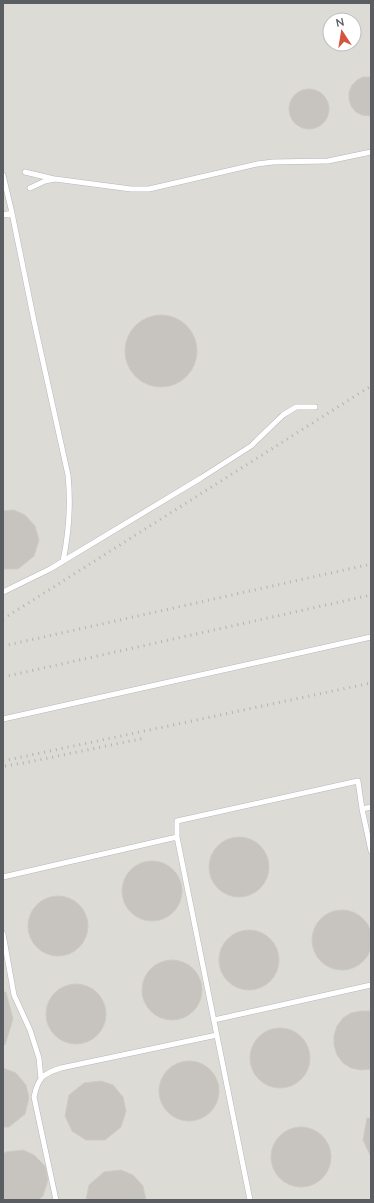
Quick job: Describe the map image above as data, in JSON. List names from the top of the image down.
{
  "north": "top"
}
